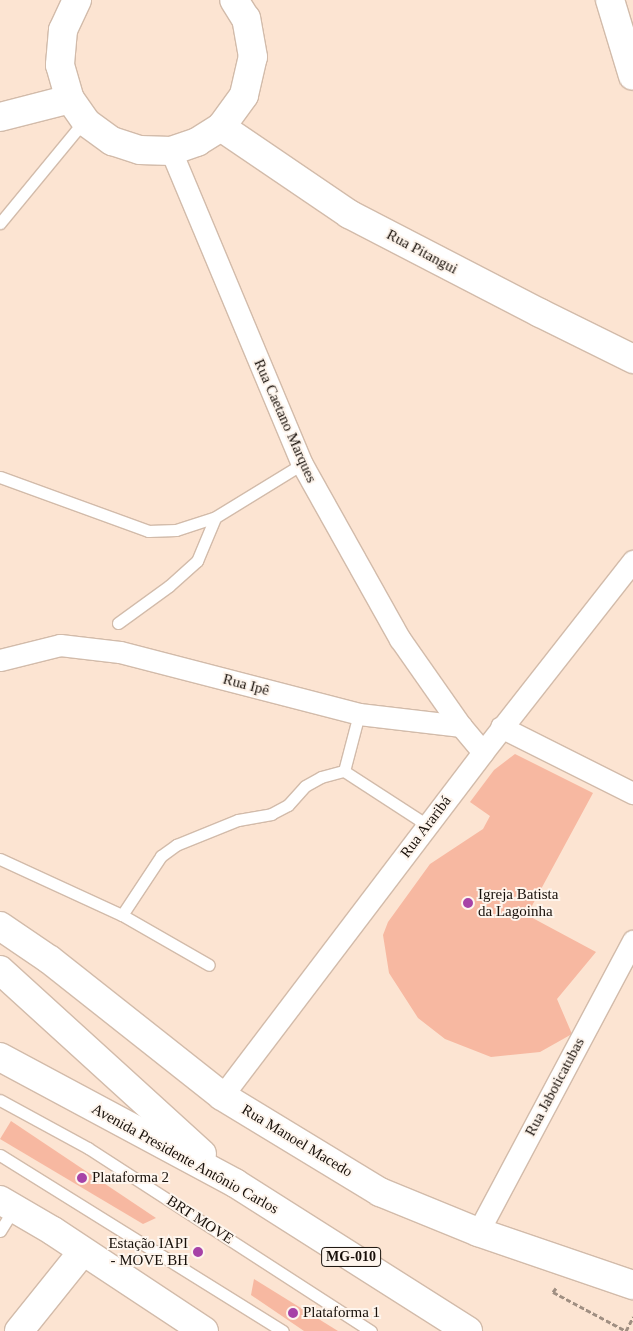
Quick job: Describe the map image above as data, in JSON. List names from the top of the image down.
{
  "streets": {
    "main road": [
      "Rua Pitangui",
      "Rua Manoel Macedo",
      "Avenida Presidente Antônio Carlos",
      "MG-010"
    ],
    "street": [
      "Rua Caetano Marques",
      "Rua Ipê",
      "Rua Araribá",
      "Rua Jaboticatubas"
    ],
    "lane": ["BRT MOVE"]
  },
  "crossings": [
    ["Rua Caetano Marques", "Rua Ipê"],
    ["Rua Araribá", "Rua Manoel Macedo"],
    ["Rua Jaboticatubas", "Rua Manoel Macedo"]
  ],
  "places": [
    "Igreja Batista da Lagoinha",
    "Plataforma 2",
    "Estação IAPI - MOVE BH",
    "Plataforma 1"
  ]
}
